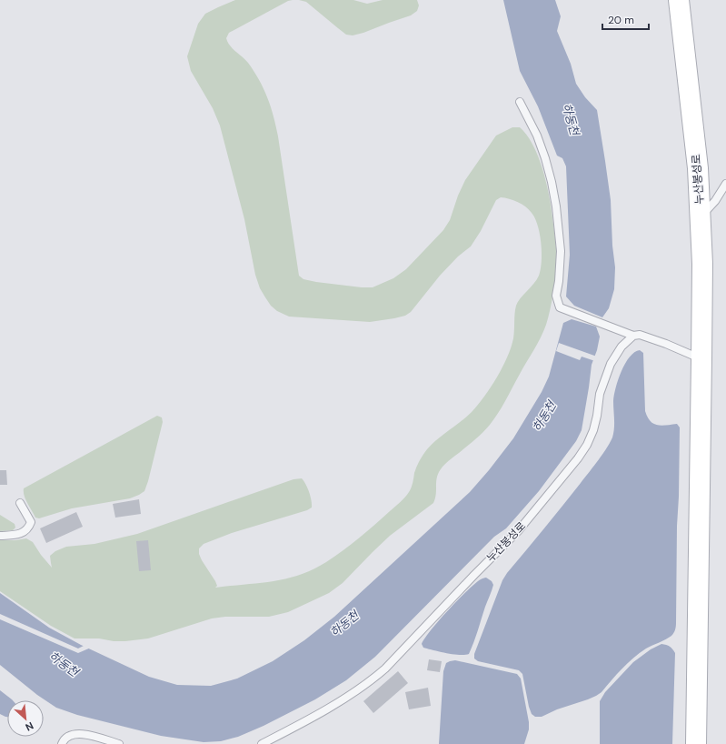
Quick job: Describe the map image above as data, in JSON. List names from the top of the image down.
{
  "streets": {
    "street": ["누산봉성로"]
  },
  "water": ["하동천"],
  "scale_bar": "20 m",
  "north": "bottom right"
}
